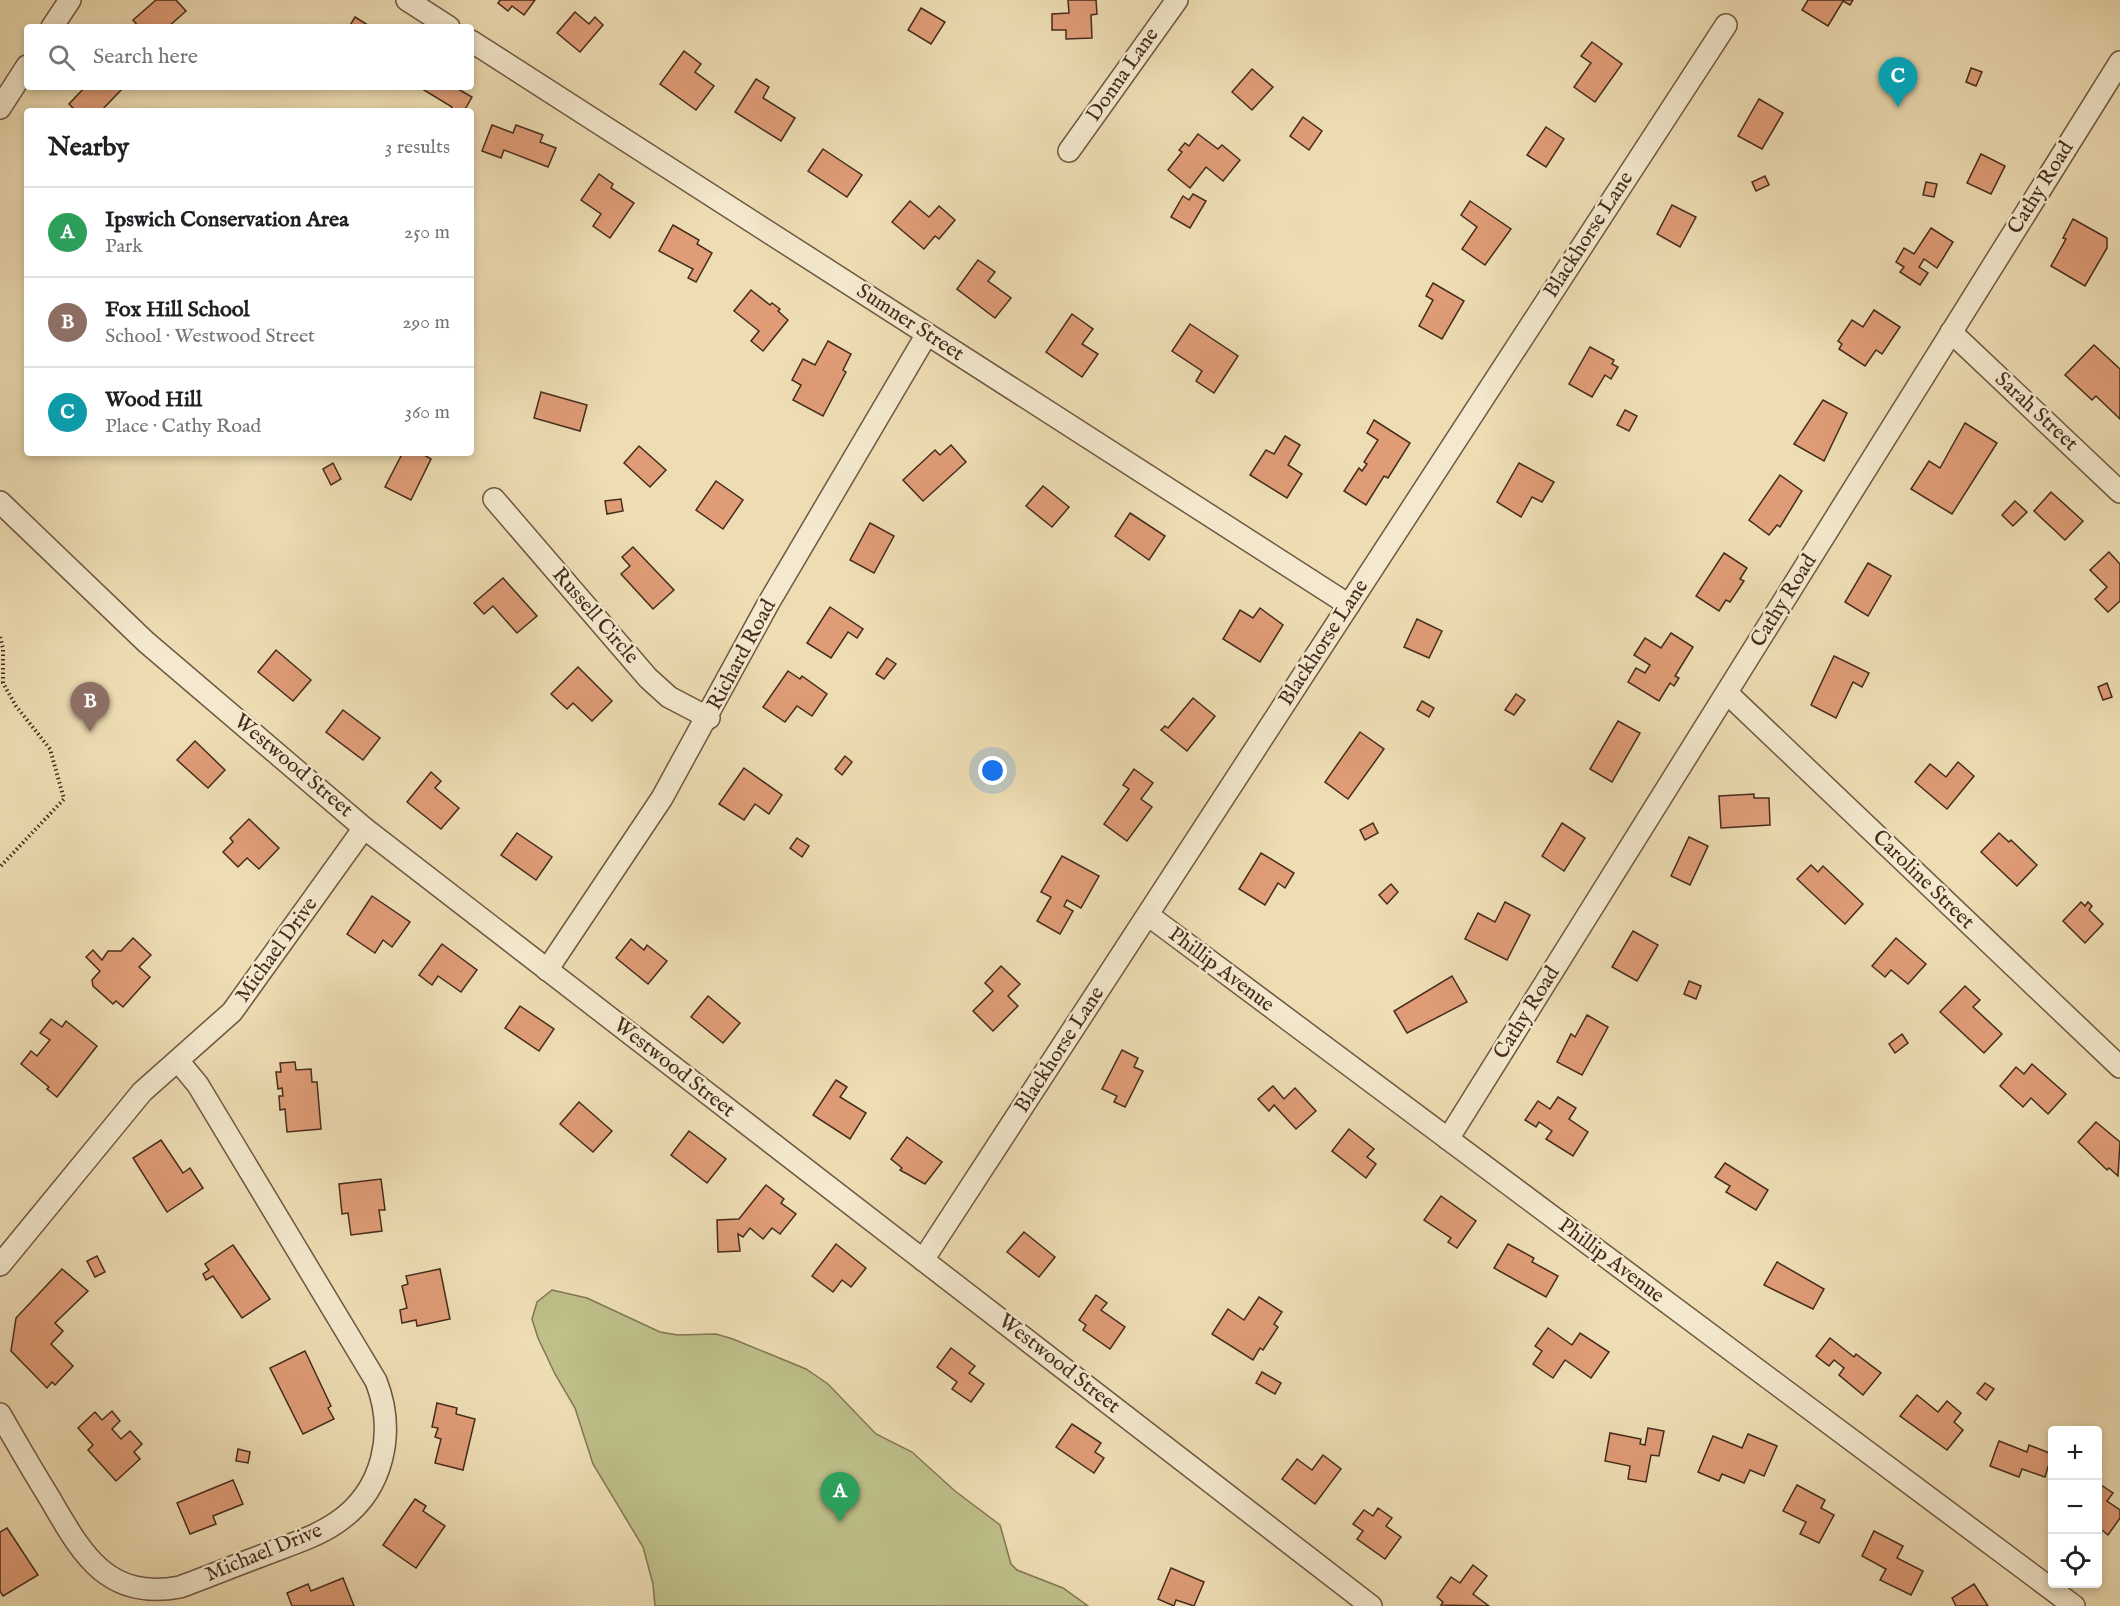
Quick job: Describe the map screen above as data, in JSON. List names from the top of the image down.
{
  "streets": {
    "street": [
      "Donna Lane",
      "Cathy Road",
      "Blackhorse Lane",
      "Sumner Street",
      "Sarah Street",
      "Russell Circle",
      "Richard Road",
      "Westwood Street",
      "Caroline Street",
      "Michael Drive",
      "Phillip Avenue"
    ]
  },
  "crossings": [
    ["Cathy Road", "Sarah Street"],
    ["Cathy Road", "Caroline Street"],
    ["Cathy Road", "Phillip Avenue"],
    ["Blackhorse Lane", "Sumner Street"],
    ["Blackhorse Lane", "Westwood Street"],
    ["Blackhorse Lane", "Phillip Avenue"],
    ["Sumner Street", "Richard Road"],
    ["Russell Circle", "Richard Road"],
    ["Richard Road", "Westwood Street"],
    ["Westwood Street", "Michael Drive"]
  ],
  "page": {
    "search": "Search here",
    "pins": ["C", "B", "A"],
    "heading": ["Nearby", "3 results"],
    "list": [
      {
        "mark": "A",
        "name": "Ipswich Conservation Area",
        "note": "Park",
        "value": "250 m"
      },
      {
        "mark": "B",
        "name": "Fox Hill School",
        "note": "School · Westwood Street",
        "value": "290 m"
      },
      {
        "mark": "C",
        "name": "Wood Hill",
        "note": "Place · Cathy Road",
        "value": "360 m"
      }
    ],
    "map_buttons": ["+", "−"]
  }
}
